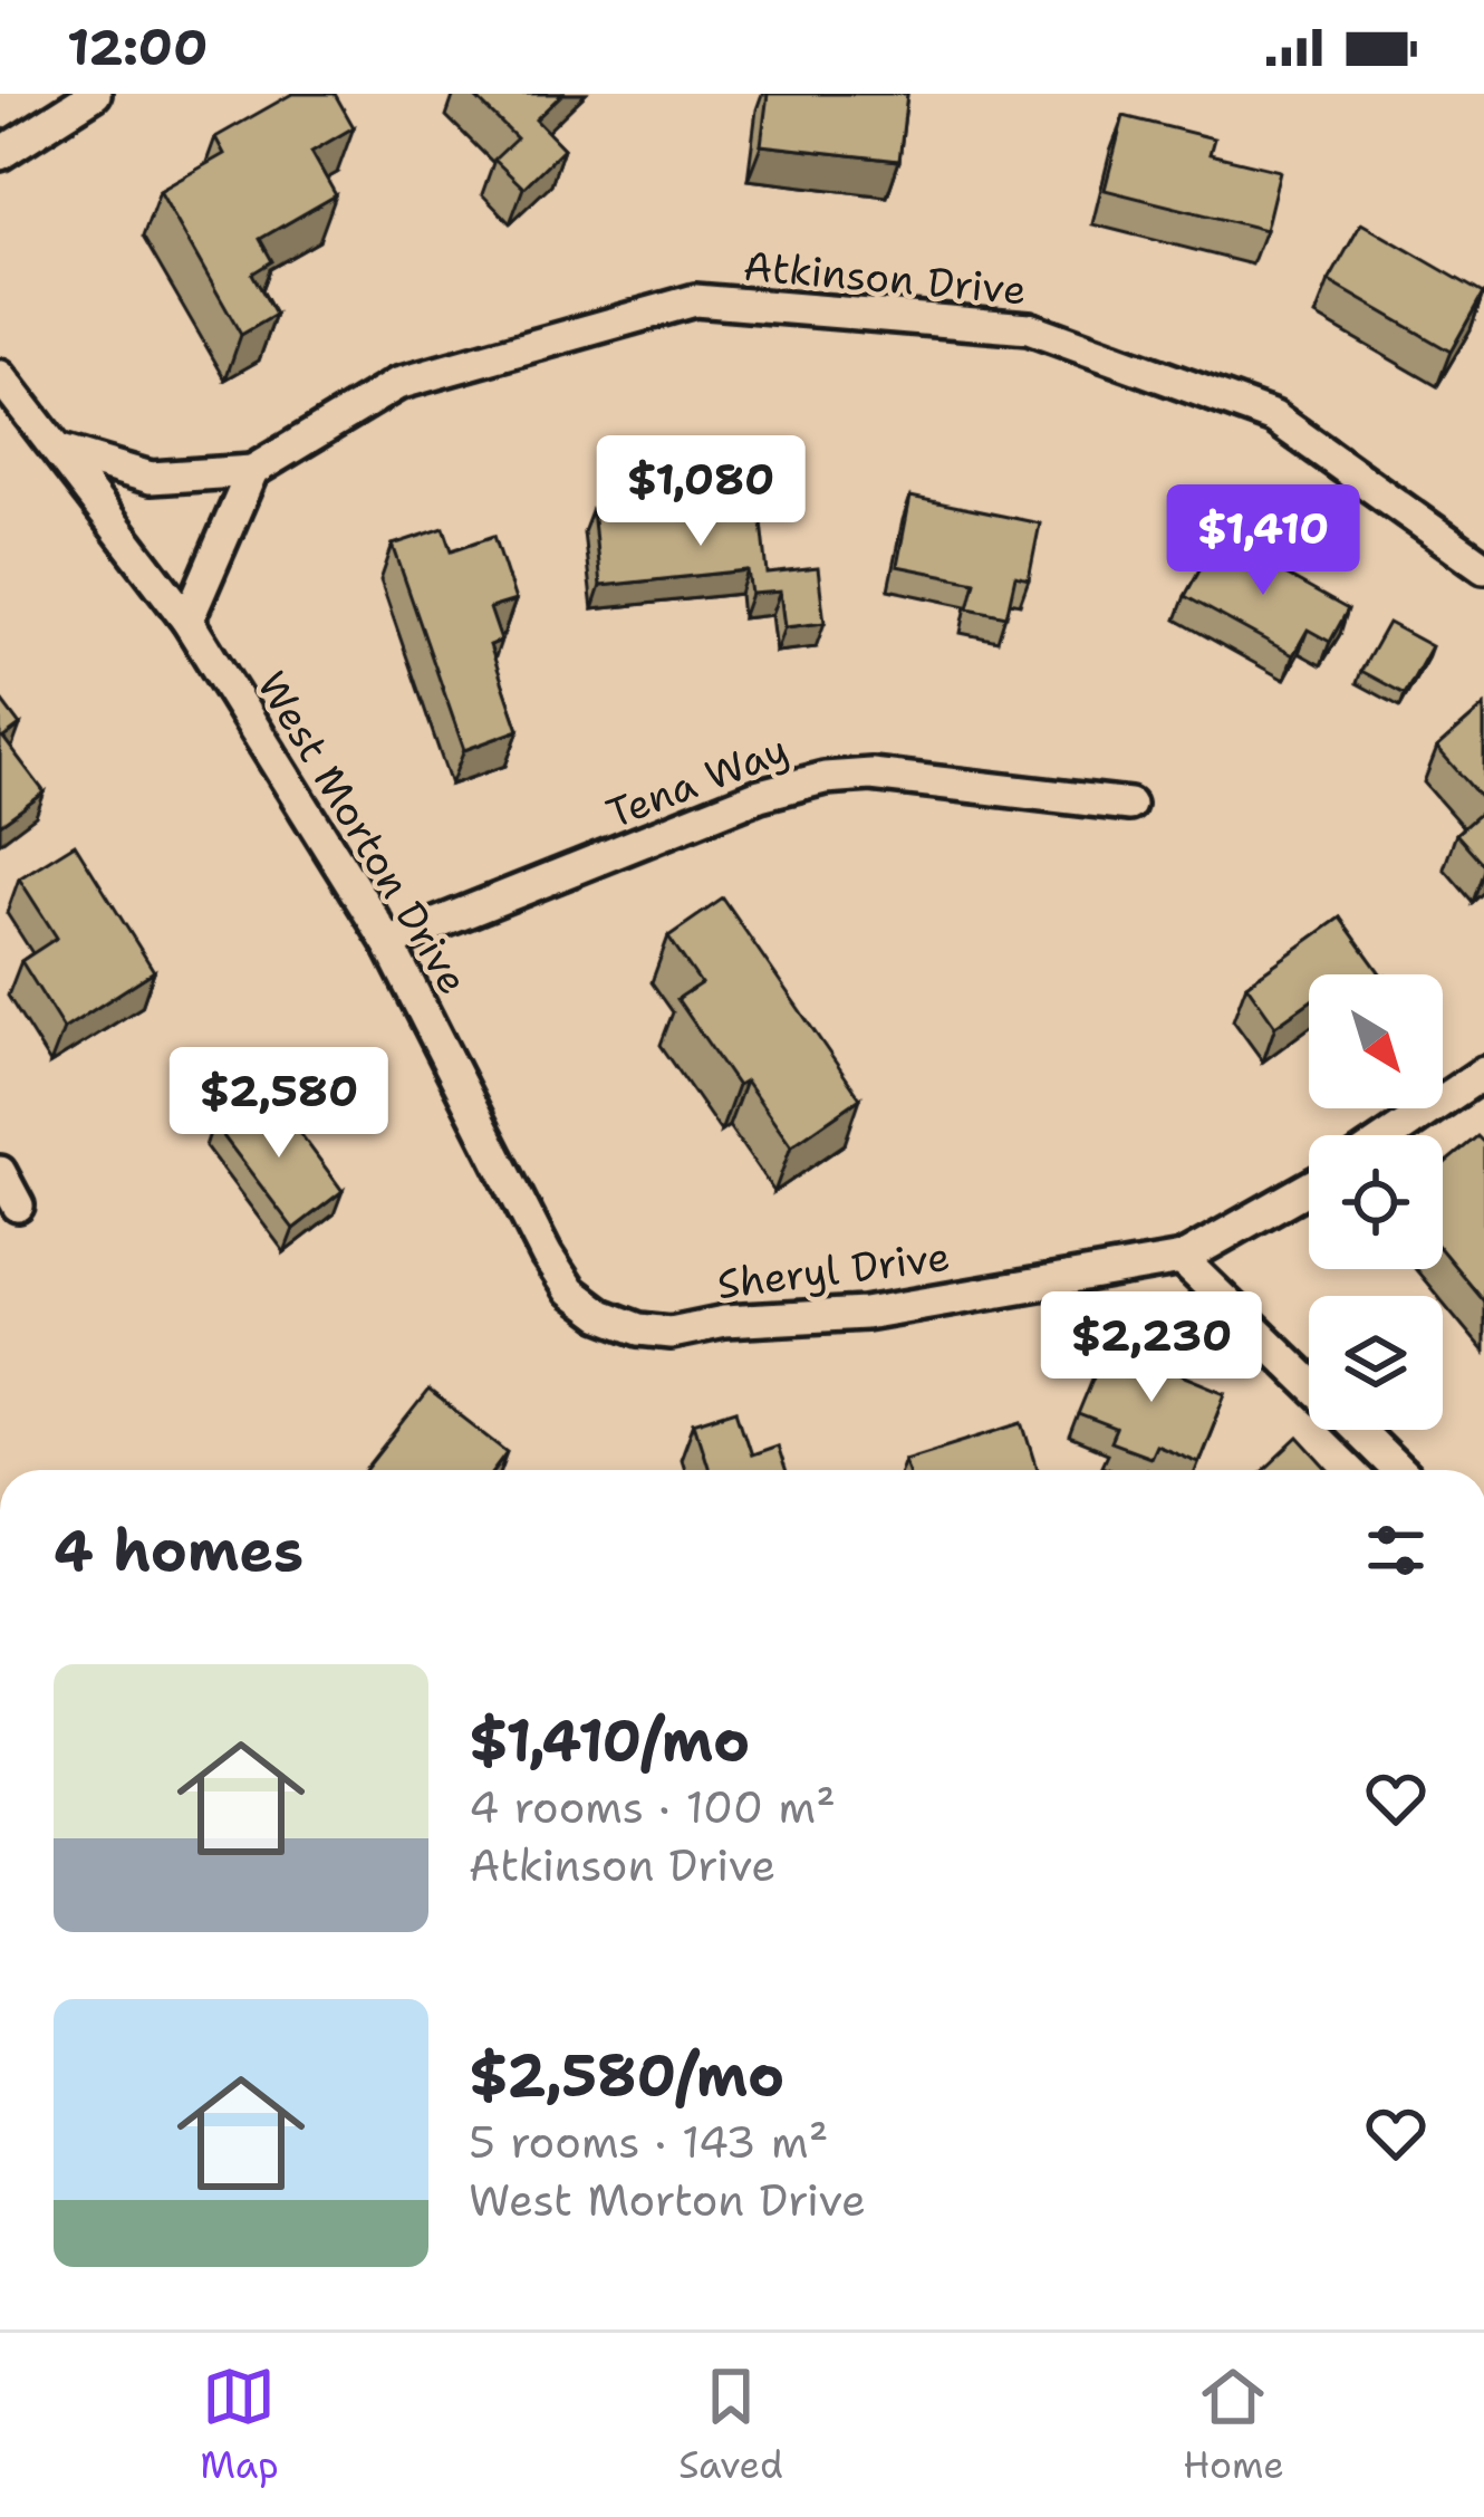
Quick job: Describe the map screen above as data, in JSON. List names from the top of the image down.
{
  "streets": {
    "street": [
      "Atkinson Drive",
      "Tena Way",
      "West Morton Drive",
      "Sheryl Drive"
    ]
  },
  "crossings": [
    ["Atkinson Drive", "West Morton Drive"],
    ["Tena Way", "West Morton Drive"],
    ["West Morton Drive", "Sheryl Drive"]
  ],
  "north": "bottom right",
  "page": {
    "status": "12:00",
    "price": [
      "$1,080",
      "$1,410",
      "$2,580",
      "$2,230"
    ],
    "heading": "4 homes",
    "list": [
      {
        "name": "$1,410/mo",
        "note": "4 rooms · 100 m² · Atkinson Drive"
      },
      {
        "name": "$2,580/mo",
        "note": "5 rooms · 143 m² · West Morton Drive"
      }
    ],
    "tabs": ["Map", "Saved", "Home"]
  }
}
